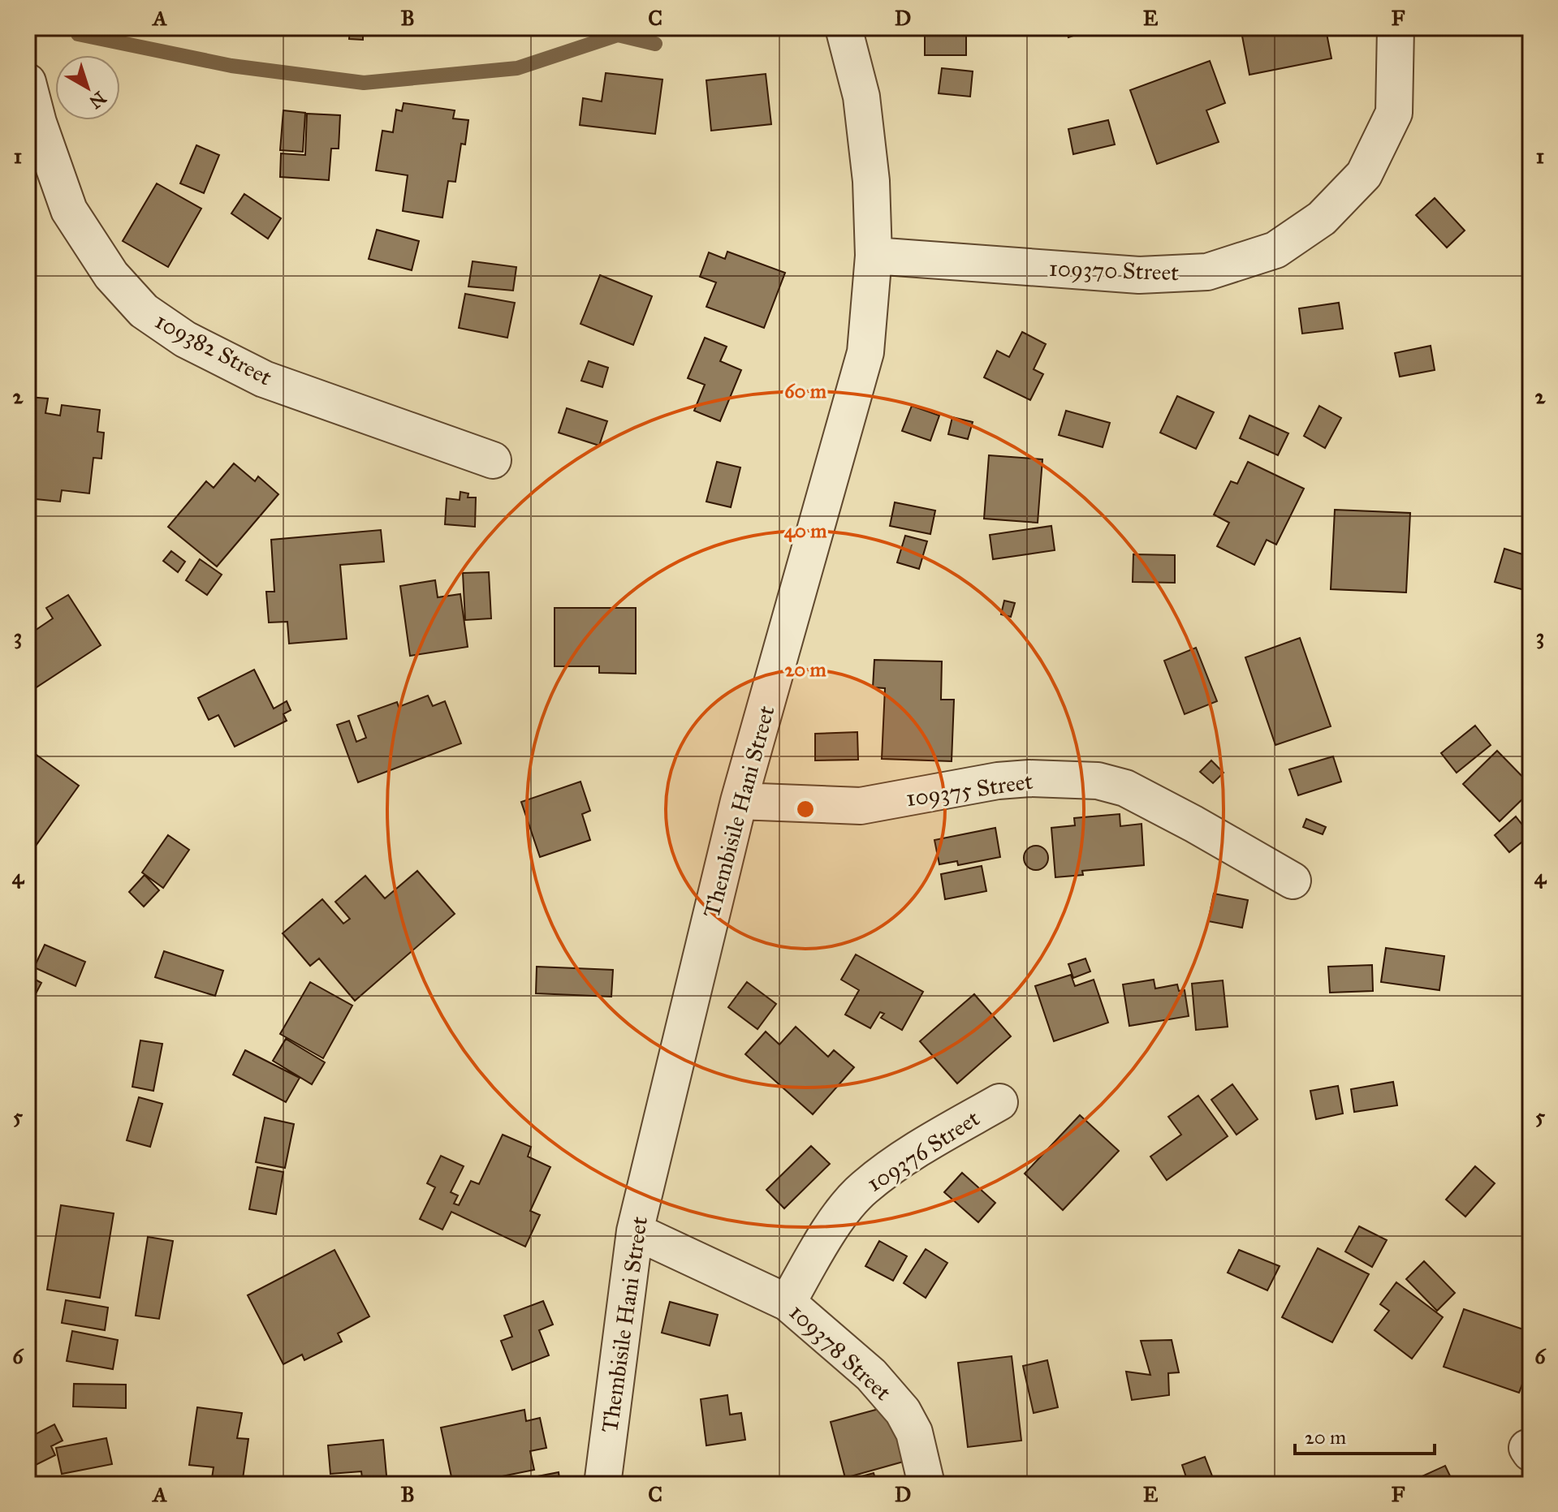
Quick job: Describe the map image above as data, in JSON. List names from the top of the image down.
{
  "streets": {
    "street": [
      "109370 Street",
      "109382 Street",
      "109375 Street",
      "Thembisile Hani Street",
      "109376 Street",
      "109378 Street"
    ]
  },
  "crossings": [
    ["109370 Street", "Thembisile Hani Street"],
    ["109375 Street", "Thembisile Hani Street"],
    ["Thembisile Hani Street", "109378 Street"],
    ["109376 Street", "109378 Street"]
  ],
  "scale_bar": "20 m",
  "north": "bottom right",
  "grid": {
    "columns": [
      "A",
      "B",
      "C",
      "D",
      "E",
      "F"
    ],
    "rows": [
      "1",
      "2",
      "3",
      "4",
      "5",
      "6"
    ]
  },
  "rings": ["60 m", "40 m", "20 m"]
}
